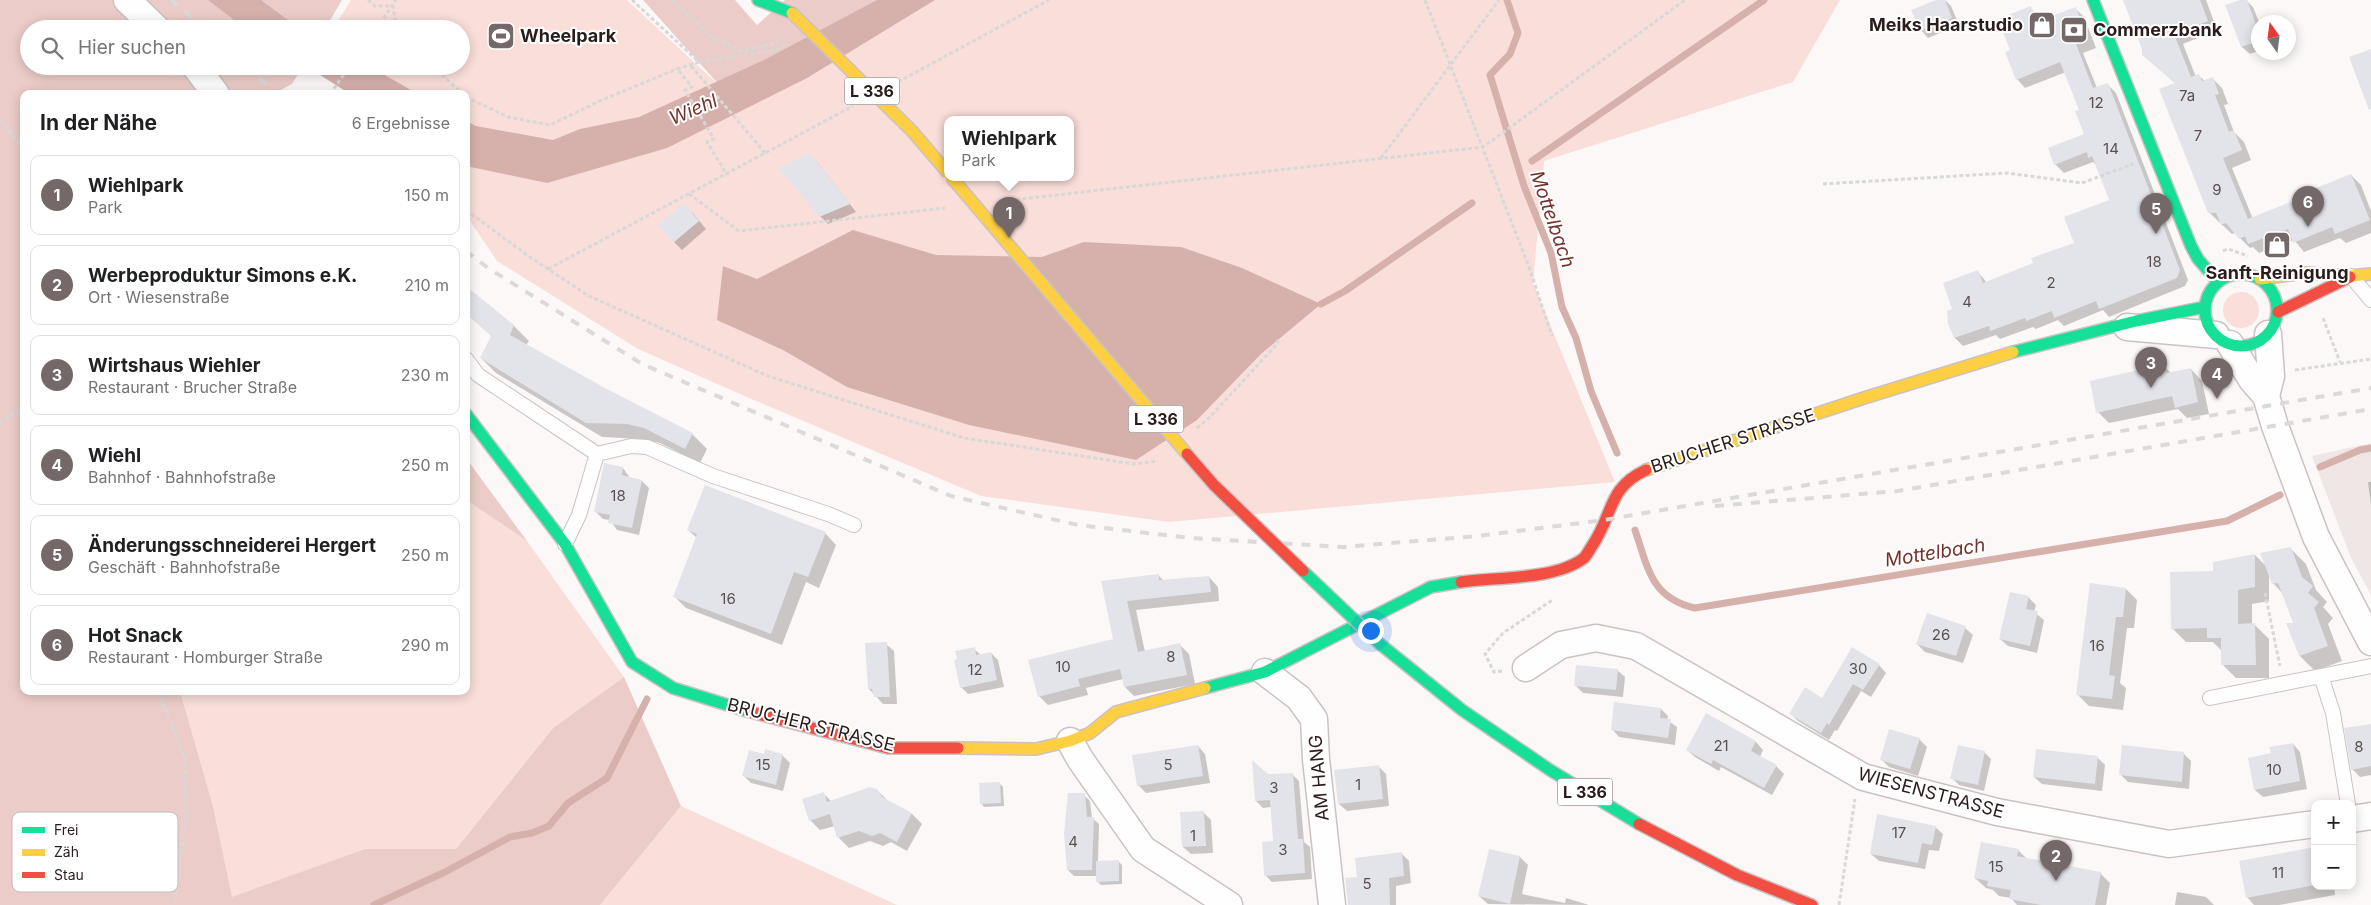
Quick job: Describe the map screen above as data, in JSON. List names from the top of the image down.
{
  "streets": {
    "street": [
      "L 336",
      "BRUCHER STRASSE",
      "AM HANG",
      "WIESENSTRASSE"
    ]
  },
  "crossings": [
    ["BRUCHER STRASSE", "AM HANG"]
  ],
  "water": ["Wiehl", "Mottelbach"],
  "places": {
    "shop": ["Meiks Haarstudio", "Sanft-Reinigung"],
    "bank": ["Commerzbank"],
    "sports": ["Wheelpark"]
  },
  "house_numbers": [
    "7a",
    "12",
    "7",
    "14",
    "9",
    "18",
    "2",
    "4",
    "18",
    "16",
    "26",
    "16",
    "8",
    "10",
    "30",
    "12",
    "21",
    "8",
    "15",
    "5",
    "10",
    "1",
    "3",
    "17",
    "1",
    "4",
    "3",
    "15",
    "11",
    "5"
  ],
  "legend": ["Frei", "Zäh", "Stau"],
  "north": "top",
  "page": {
    "search": "Hier suchen",
    "heading": ["In der Nähe", "6 Ergebnisse"],
    "popup": ["Wiehlpark", "Park"],
    "list": [
      {
        "mark": "1",
        "name": "Wiehlpark",
        "note": "Park",
        "value": "150 m"
      },
      {
        "mark": "2",
        "name": "Werbeproduktur Simons e.K.",
        "note": "Ort · Wiesenstraße",
        "value": "210 m"
      },
      {
        "mark": "3",
        "name": "Wirtshaus Wiehler",
        "note": "Restaurant · Brucher Straße",
        "value": "230 m"
      },
      {
        "mark": "4",
        "name": "Wiehl",
        "note": "Bahnhof · Bahnhofstraße",
        "value": "250 m"
      },
      {
        "mark": "5",
        "name": "Änderungsschneiderei Hergert",
        "note": "Geschäft · Bahnhofstraße",
        "value": "250 m"
      },
      {
        "mark": "6",
        "name": "Hot Snack",
        "note": "Restaurant · Homburger Straße",
        "value": "290 m"
      }
    ],
    "pins": [
      "6",
      "5",
      "1",
      "3",
      "4",
      "2"
    ],
    "map_buttons": ["+", "−"]
  }
}
